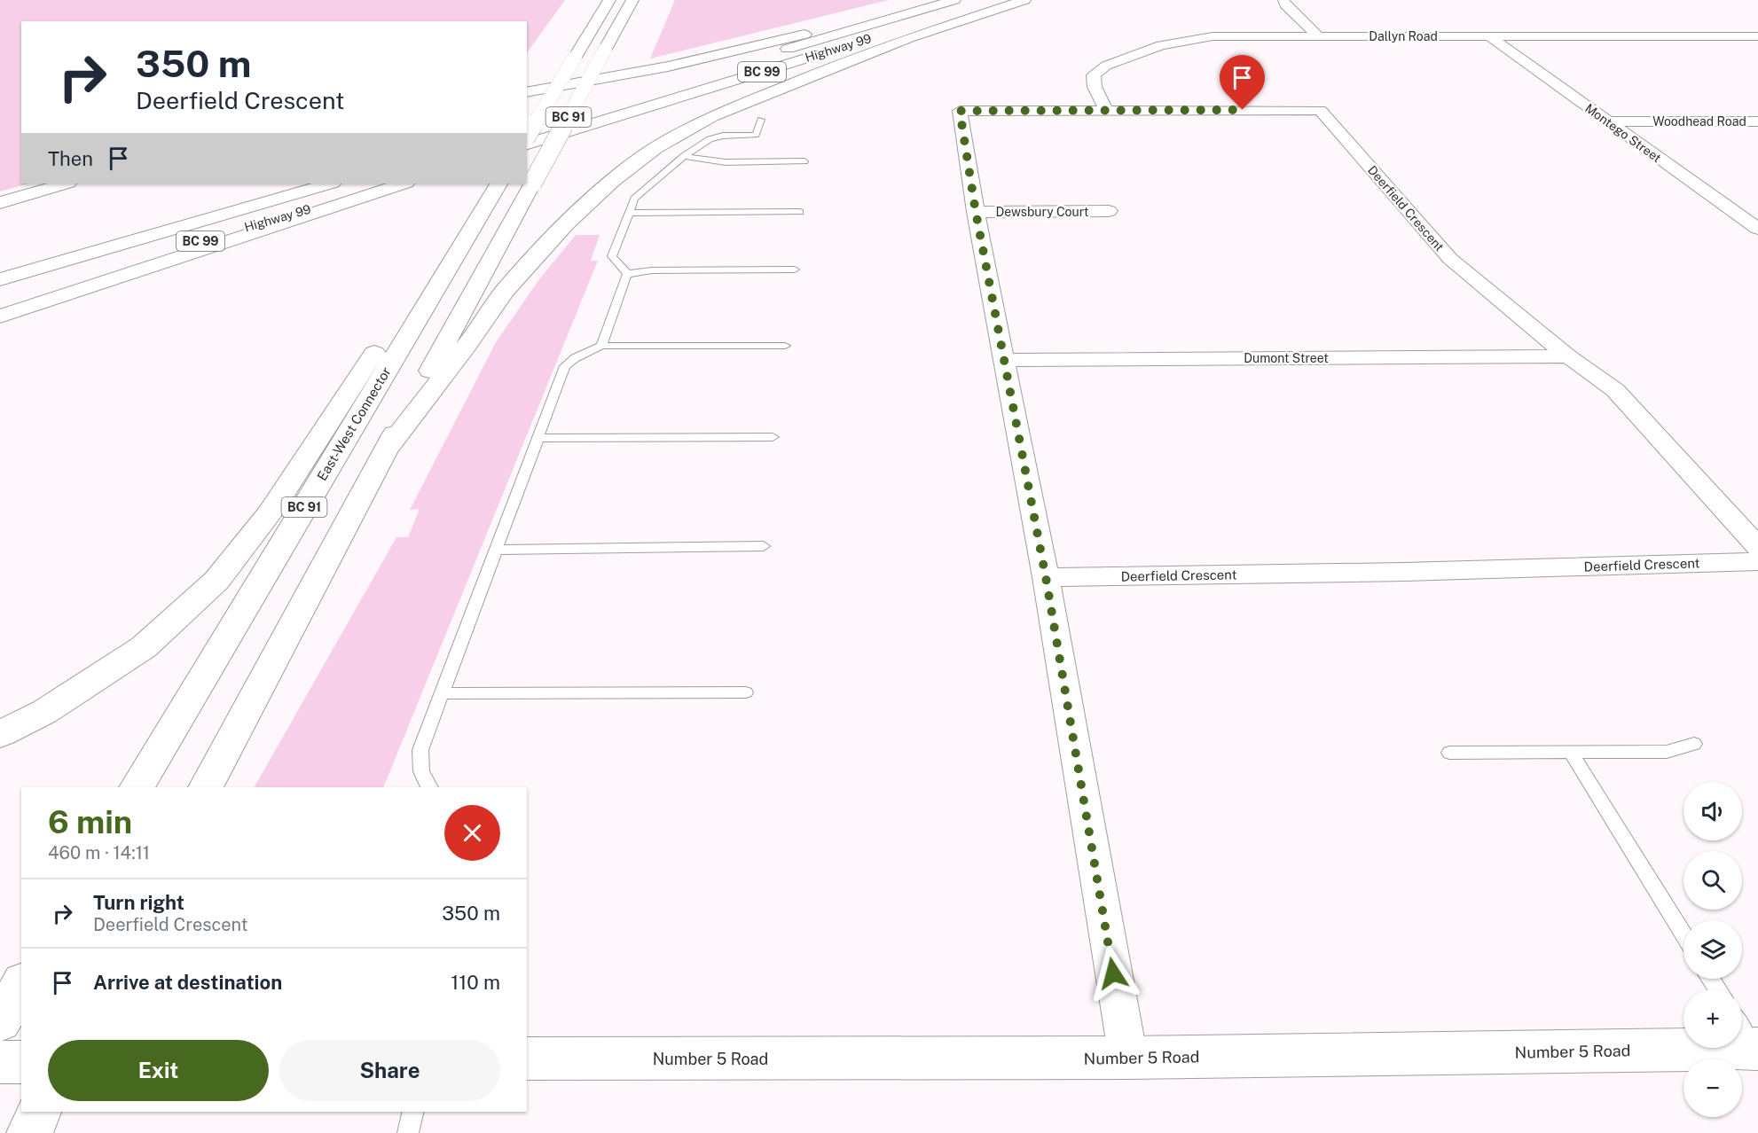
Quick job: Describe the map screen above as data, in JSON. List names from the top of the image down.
{
  "streets": {
    "main road": [
      "Highway 99",
      "BC 99",
      "BC 91",
      "East-West Connector",
      "Number 5 Road"
    ],
    "street": [
      "Dallyn Road",
      "Woodhead Road",
      "Montego Street",
      "Deerfield Crescent",
      "Dewsbury Court",
      "Dumont Street"
    ]
  },
  "crossings": [
    ["Dallyn Road", "Montego Street"],
    ["Dallyn Road", "Deerfield Crescent"],
    ["Woodhead Road", "Montego Street"],
    ["Deerfield Crescent", "Dewsbury Court"],
    ["Deerfield Crescent", "Dumont Street"]
  ],
  "page": {
    "turn": ["350 m", "Deerfield Crescent"],
    "then": "Then",
    "map_buttons": ["+", "−"],
    "heading": ["6 min", "460 m · 14:11"],
    "list": [
      {
        "name": "Turn right",
        "note": "Deerfield Crescent",
        "value": "350 m"
      },
      {
        "name": "Arrive at destination",
        "value": "110 m"
      }
    ],
    "buttons": ["Exit", "Share"]
  }
}
